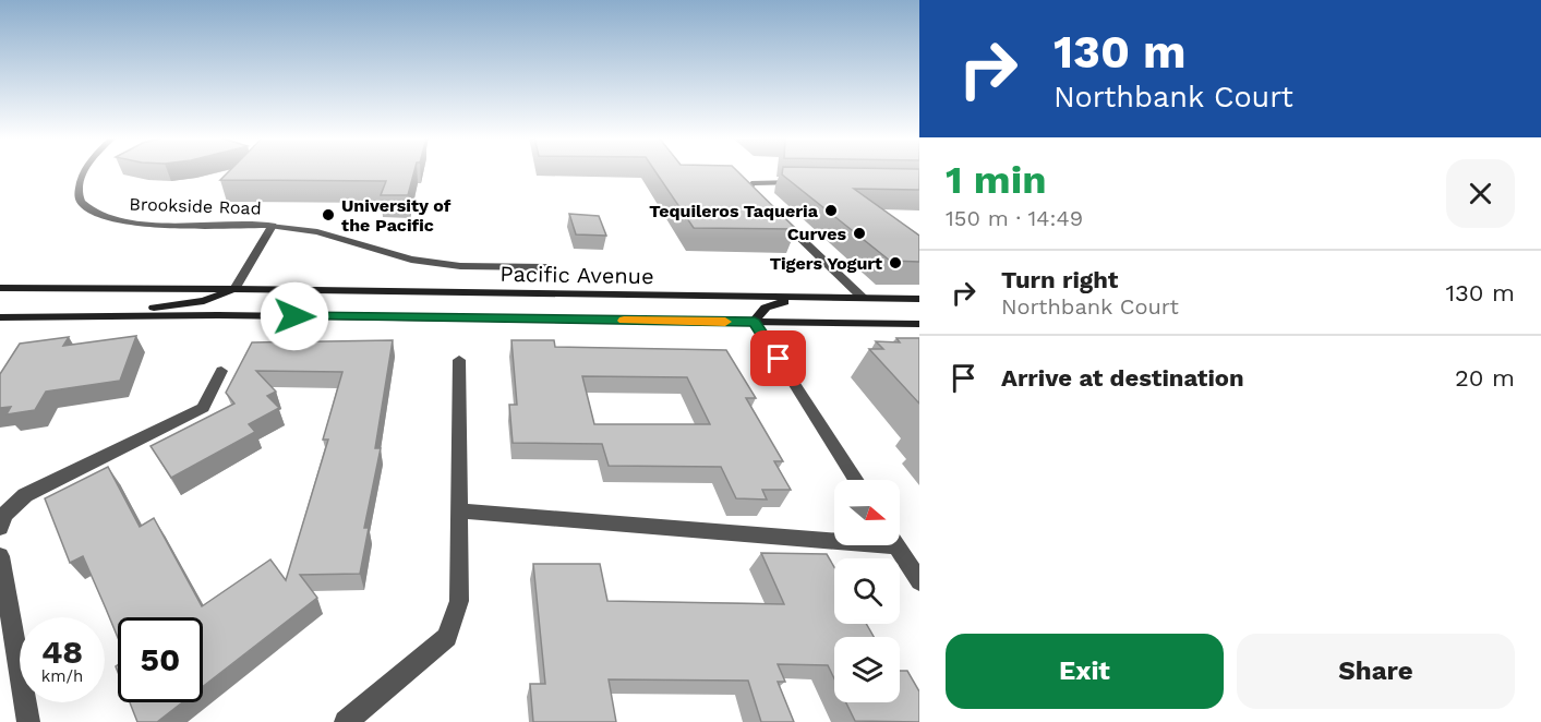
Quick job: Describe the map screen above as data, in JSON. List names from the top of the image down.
{
  "streets": {
    "main road": ["Pacific Avenue"],
    "street": ["Brookside Road"]
  },
  "crossings": [
    ["Brookside Road", "Pacific Avenue"]
  ],
  "places": [
    "Tequileros Taqueria",
    "University of the Pacific",
    "Curves",
    "Tigers Yogurt"
  ],
  "north": "right",
  "page": {
    "turn": ["130 m", "Northbank Court"],
    "heading": ["1 min", "150 m · 14:49"],
    "list": [
      {
        "name": "Turn right",
        "note": "Northbank Court",
        "value": "130 m"
      },
      {
        "name": "Arrive at destination",
        "value": "20 m"
      }
    ],
    "speed": "48 km/h",
    "limit": "50",
    "buttons": ["Exit", "Share"]
  }
}
